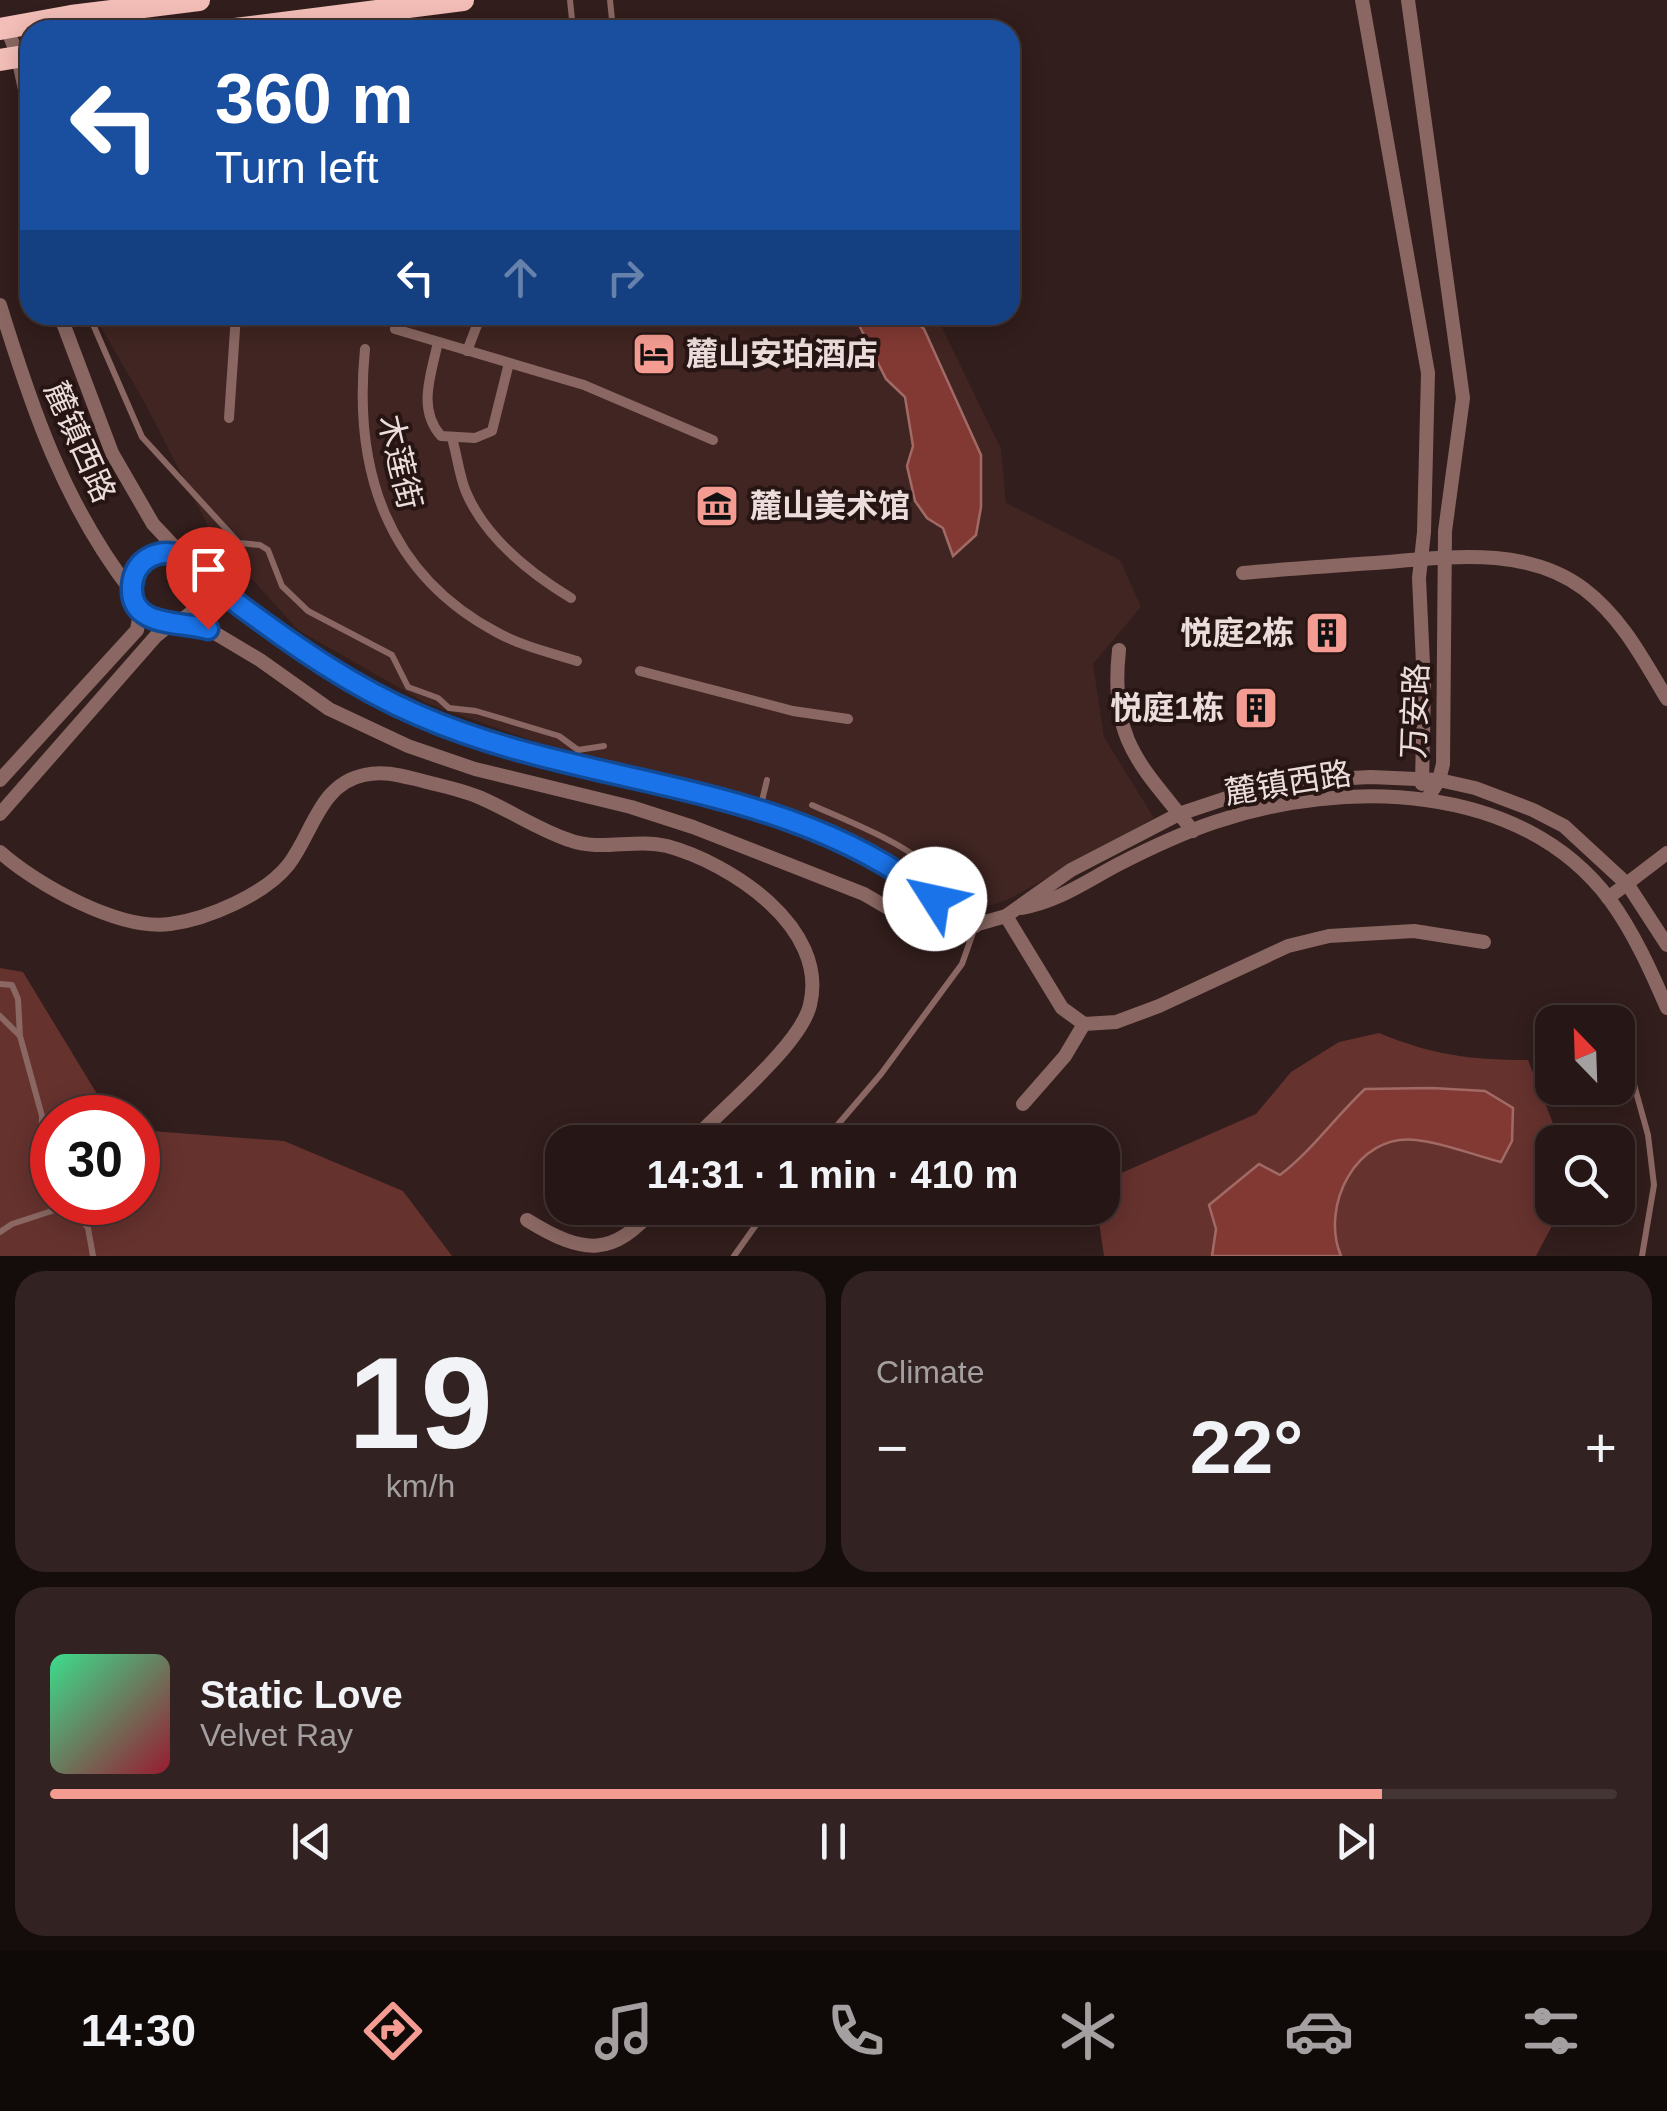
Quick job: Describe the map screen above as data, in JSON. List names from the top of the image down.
{
  "streets": {
    "street": ["麓镇西路", "木莲街", "万安路"]
  },
  "crossings": [
    ["麓镇西路", "万安路"]
  ],
  "places": {
    "hotel": ["麓山安珀酒店"],
    "museum": ["麓山美术馆"],
    "building": ["悦庭2栋", "悦庭1栋"]
  },
  "north": "top left",
  "page": {
    "turn": ["360 m", "Turn left"],
    "limit": "30",
    "trip": "14:31 · 1 min · 410 m",
    "tile": [
      ["19", "km/h"],
      "Climate"
    ],
    "heat": ["−", "22°", "+"],
    "song": ["Static Love", "Velvet Ray"],
    "tabs": "14:30"
  }
}
